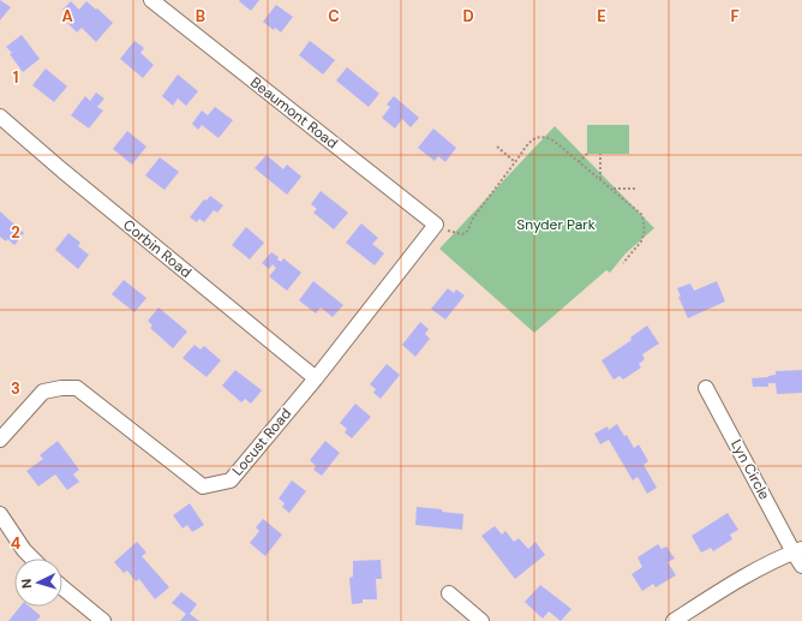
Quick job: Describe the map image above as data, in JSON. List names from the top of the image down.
{
  "streets": {
    "street": [
      "Beaumont Road",
      "Corbin Road",
      "Locust Road",
      "Lyn Circle"
    ]
  },
  "crossings": [
    ["Beaumont Road", "Locust Road"],
    ["Corbin Road", "Locust Road"]
  ],
  "parks": ["Snyder Park"],
  "north": "left",
  "grid": {
    "columns": [
      "A",
      "B",
      "C",
      "D",
      "E",
      "F"
    ],
    "rows": [
      "1",
      "2",
      "3",
      "4"
    ]
  }
}
